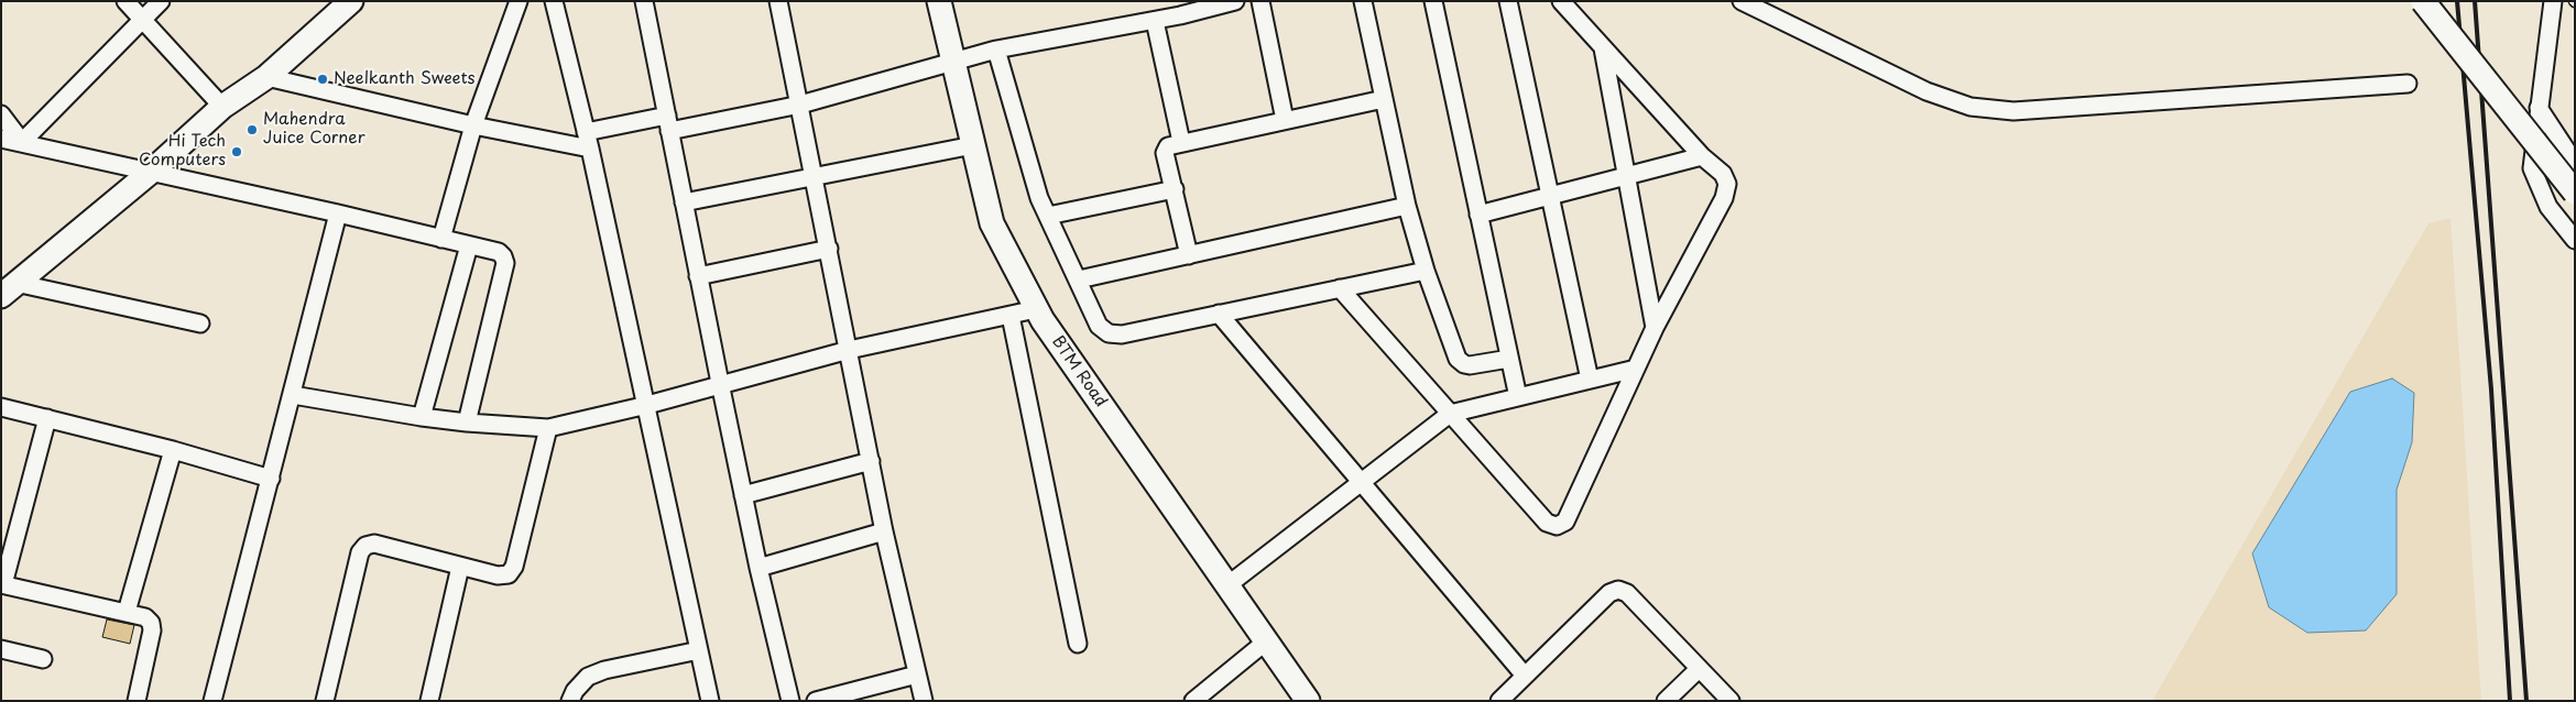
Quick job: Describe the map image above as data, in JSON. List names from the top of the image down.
{
  "streets": {
    "street": ["BTM Road"]
  },
  "places": ["Neelkanth Sweets", "Mahendra Juice Corner", "Hi Tech Computers"]
}
